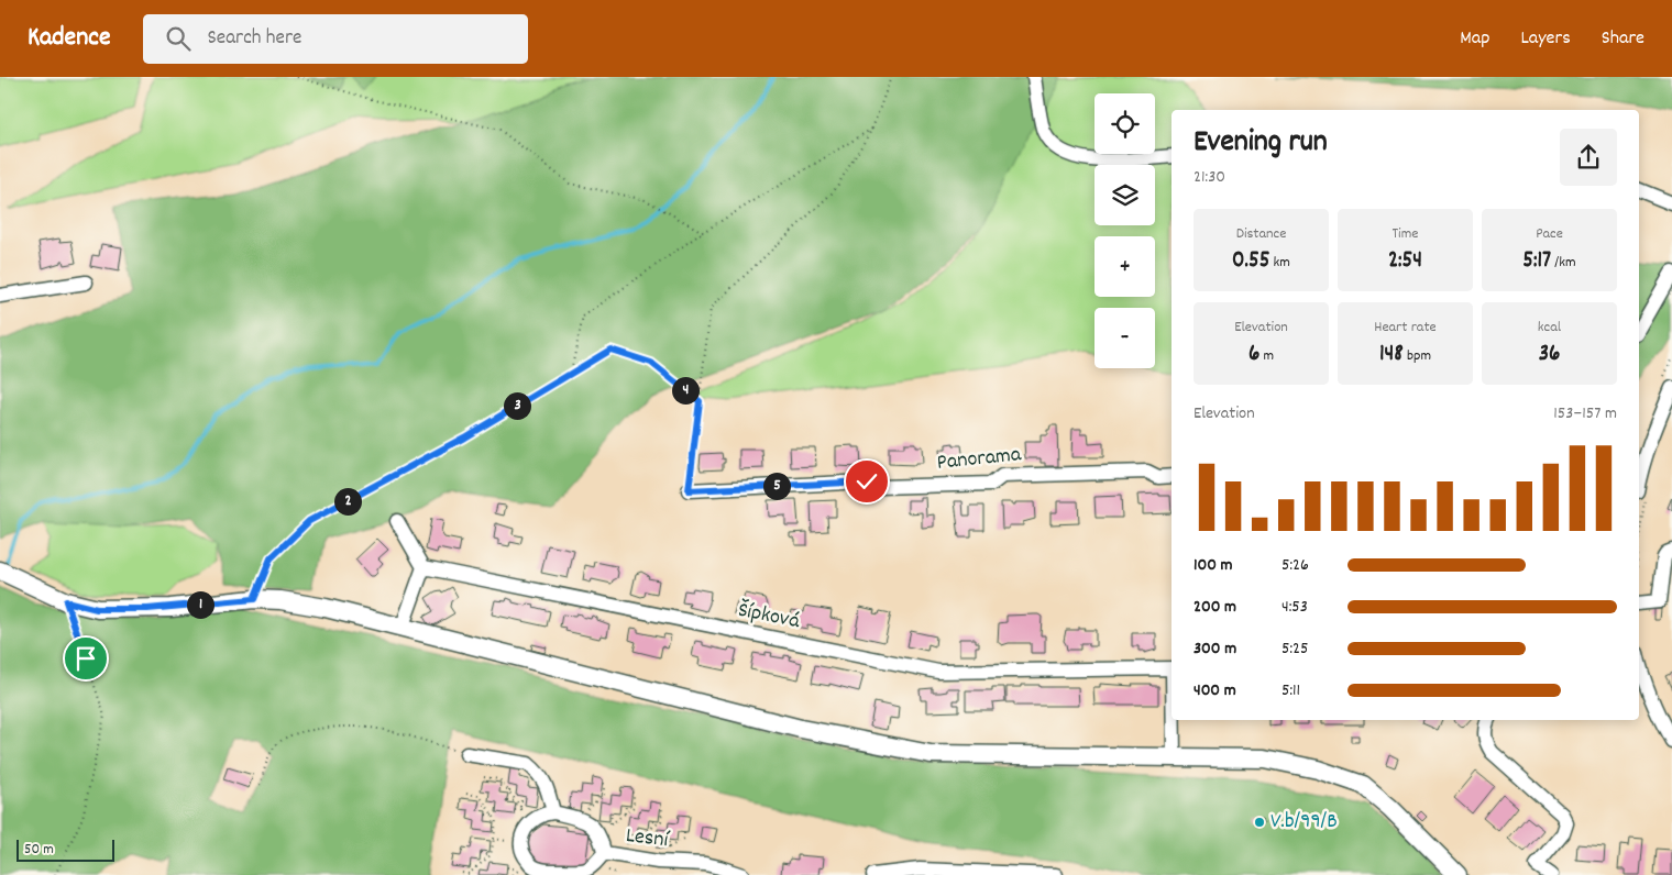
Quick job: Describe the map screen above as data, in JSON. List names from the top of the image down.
{
  "streets": {
    "street": ["Panorama", "Šípková", "Lesní"]
  },
  "places": ["V.b/99/B"],
  "scale_bar": "50 m",
  "page": {
    "header": "Kadence",
    "search": "Search here",
    "nav": ["Map", "Layers", "Share"],
    "map_buttons": ["+", "−"],
    "heading": ["Evening run", "21:30"],
    "stats": [
      ["Distance", "0.55 km"],
      ["Time", "2:54"],
      ["Pace", "5:17 /km"],
      ["Elevation", "6 m"],
      ["Heart rate", "148 bpm"],
      ["kcal", "36"]
    ],
    "pins": [
      "4",
      "3",
      "5",
      "2",
      "1"
    ],
    "chart": ["Elevation", "153–157 m"],
    "list": [
      {
        "name": "100 m",
        "note": "5:26"
      },
      {
        "name": "200 m",
        "note": "4:53"
      },
      {
        "name": "300 m",
        "note": "5:25"
      },
      {
        "name": "400 m",
        "note": "5:11"
      }
    ],
    "scale": "50 m"
  }
}
